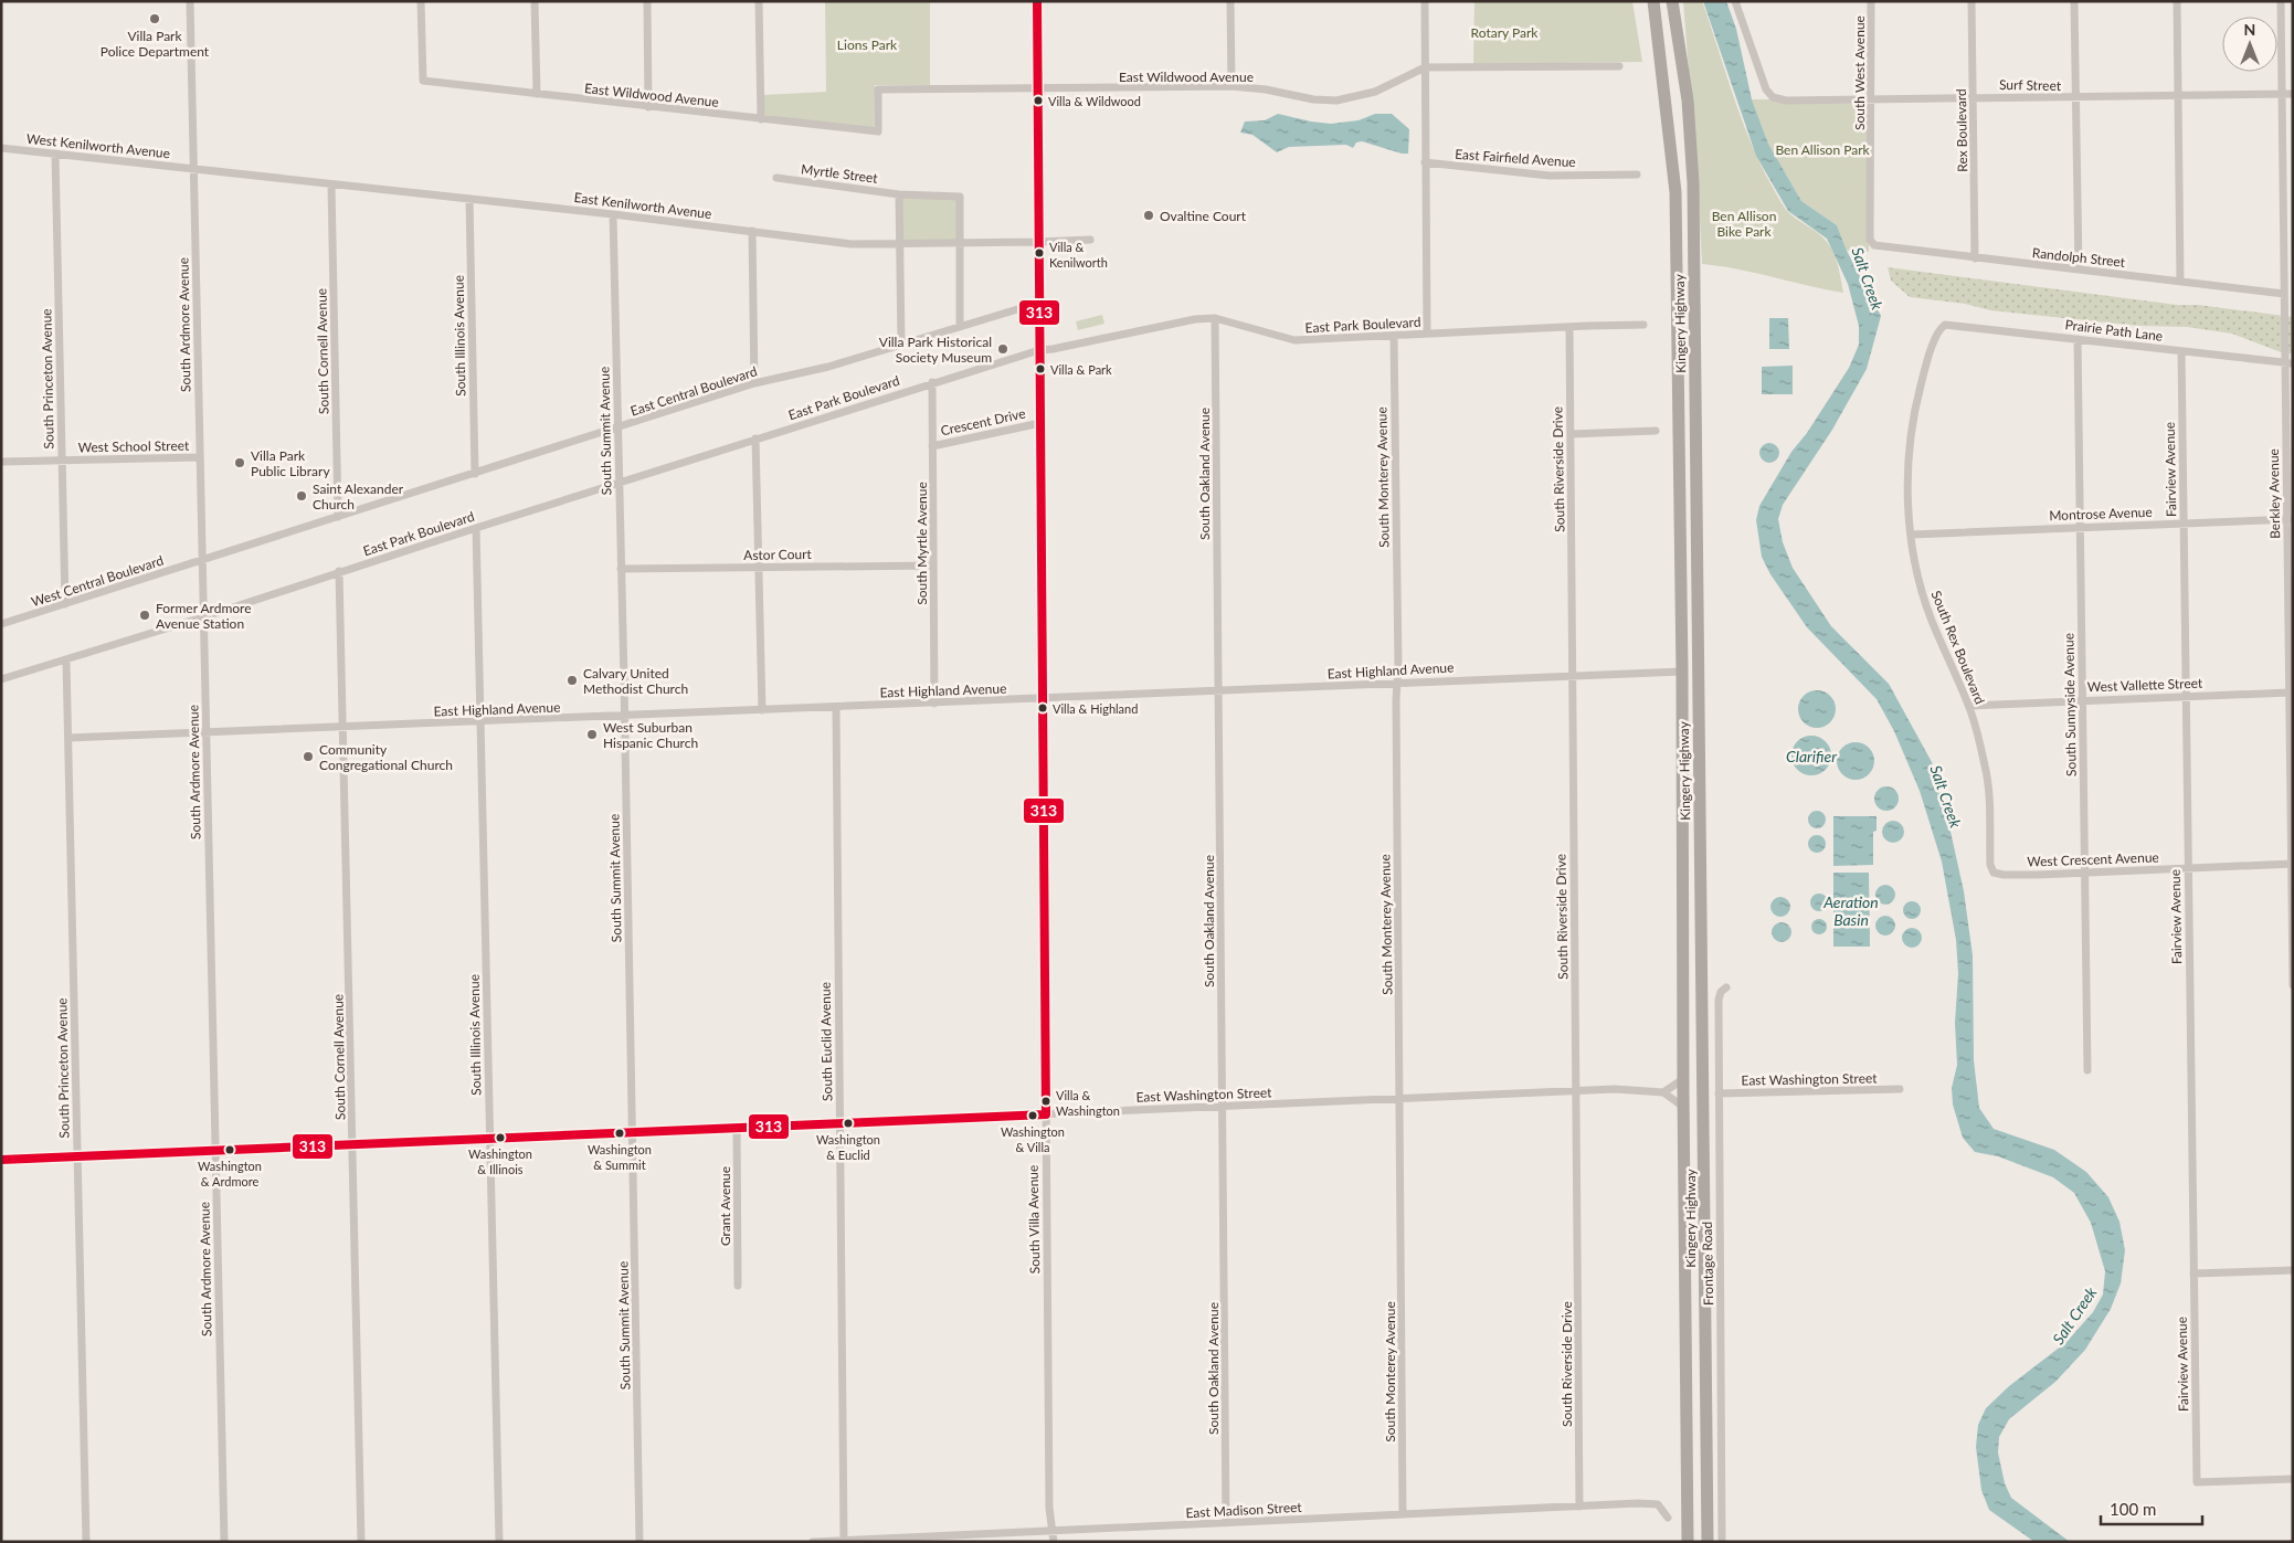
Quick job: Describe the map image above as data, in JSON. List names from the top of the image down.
{
  "streets": {
    "highway": ["Kingery Highway"],
    "street": [
      "South West Avenue",
      "East Wildwood Avenue",
      "Surf Street",
      "Rex Boulevard",
      "West Kenilworth Avenue",
      "East Fairfield Avenue",
      "Myrtle Street",
      "East Kenilworth Avenue",
      "Randolph Street",
      "South Ardmore Avenue",
      "East Park Boulevard",
      "Prairie Path Lane",
      "South Illinois Avenue",
      "South Cornell Avenue",
      "South Princeton Avenue",
      "East Central Boulevard",
      "Crescent Drive",
      "South Summit Avenue",
      "West School Street",
      "South Riverside Drive",
      "Fairview Avenue",
      "South Oakland Avenue",
      "South Monterey Avenue",
      "Berkley Avenue",
      "Montrose Avenue",
      "South Myrtle Avenue",
      "Astor Court",
      "West Central Boulevard",
      "South Rex Boulevard",
      "East Highland Avenue",
      "West Vallette Street",
      "South Sunnyside Avenue",
      "West Crescent Avenue",
      "South Euclid Avenue",
      "East Washington Street",
      "Grant Avenue",
      "South Villa Avenue",
      "Frontage Road",
      "East Madison Street"
    ]
  },
  "crossings": [
    ["South West Avenue", "Surf Street"],
    ["South West Avenue", "Randolph Street"],
    ["East Wildwood Avenue", "South Villa Avenue"],
    ["Surf Street", "Rex Boulevard"],
    ["Surf Street", "Berkley Avenue"],
    ["Rex Boulevard", "Randolph Street"],
    ["West Kenilworth Avenue", "East Kenilworth Avenue"],
    ["West Kenilworth Avenue", "South Ardmore Avenue"],
    ["West Kenilworth Avenue", "South Princeton Avenue"],
    ["Myrtle Street", "East Kenilworth Avenue"],
    ["East Kenilworth Avenue", "South Ardmore Avenue"],
    ["East Kenilworth Avenue", "South Illinois Avenue"],
    ["East Kenilworth Avenue", "South Cornell Avenue"],
    ["East Kenilworth Avenue", "South Summit Avenue"],
    ["East Kenilworth Avenue", "South Villa Avenue"],
    ["Randolph Street", "Berkley Avenue"],
    ["Kingery Highway", "East Highland Avenue"],
    ["South Ardmore Avenue", "East Park Boulevard"],
    ["South Ardmore Avenue", "East Central Boulevard"],
    ["South Ardmore Avenue", "West School Street"],
    ["South Ardmore Avenue", "West Central Boulevard"],
    ["South Ardmore Avenue", "East Highland Avenue"],
    ["South Ardmore Avenue", "East Washington Street"],
    ["East Park Boulevard", "South Illinois Avenue"],
    ["East Park Boulevard", "South Cornell Avenue"],
    ["East Park Boulevard", "South Princeton Avenue"],
    ["East Park Boulevard", "South Summit Avenue"],
    ["East Park Boulevard", "South Riverside Drive"],
    ["East Park Boulevard", "South Oakland Avenue"],
    ["East Park Boulevard", "South Monterey Avenue"],
    ["East Park Boulevard", "South Myrtle Avenue"],
    ["East Park Boulevard", "South Villa Avenue"],
    ["Prairie Path Lane", "Fairview Avenue"],
    ["Prairie Path Lane", "Berkley Avenue"],
    ["Prairie Path Lane", "South Rex Boulevard"],
    ["Prairie Path Lane", "South Sunnyside Avenue"],
    ["South Illinois Avenue", "East Central Boulevard"],
    ["South Illinois Avenue", "East Highland Avenue"],
    ["South Illinois Avenue", "East Washington Street"],
    ["South Cornell Avenue", "East Central Boulevard"],
    ["South Cornell Avenue", "East Highland Avenue"],
    ["South Cornell Avenue", "East Washington Street"],
    ["South Princeton Avenue", "West School Street"],
    ["South Princeton Avenue", "West Central Boulevard"],
    ["South Princeton Avenue", "East Highland Avenue"],
    ["South Princeton Avenue", "East Washington Street"],
    ["East Central Boulevard", "South Summit Avenue"],
    ["East Central Boulevard", "West Central Boulevard"],
    ["East Central Boulevard", "South Villa Avenue"],
    ["Crescent Drive", "South Myrtle Avenue"],
    ["Crescent Drive", "South Villa Avenue"],
    ["South Summit Avenue", "Astor Court"],
    ["South Summit Avenue", "East Highland Avenue"],
    ["South Summit Avenue", "East Washington Street"],
    ["South Riverside Drive", "East Highland Avenue"],
    ["South Riverside Drive", "East Washington Street"],
    ["South Riverside Drive", "East Madison Street"],
    ["Fairview Avenue", "Montrose Avenue"],
    ["Fairview Avenue", "West Vallette Street"],
    ["Fairview Avenue", "West Crescent Avenue"],
    ["South Oakland Avenue", "East Highland Avenue"],
    ["South Oakland Avenue", "East Washington Street"],
    ["South Oakland Avenue", "East Madison Street"],
    ["South Monterey Avenue", "East Highland Avenue"],
    ["South Monterey Avenue", "East Washington Street"],
    ["South Monterey Avenue", "East Madison Street"],
    ["Berkley Avenue", "Montrose Avenue"],
    ["Berkley Avenue", "West Vallette Street"],
    ["Berkley Avenue", "West Crescent Avenue"],
    ["Montrose Avenue", "South Rex Boulevard"],
    ["Montrose Avenue", "South Sunnyside Avenue"],
    ["South Myrtle Avenue", "Astor Court"],
    ["South Myrtle Avenue", "East Highland Avenue"],
    ["South Rex Boulevard", "West Vallette Street"],
    ["South Rex Boulevard", "West Crescent Avenue"],
    ["East Highland Avenue", "South Euclid Avenue"],
    ["East Highland Avenue", "South Villa Avenue"],
    ["West Vallette Street", "South Sunnyside Avenue"],
    ["South Sunnyside Avenue", "West Crescent Avenue"],
    ["South Euclid Avenue", "East Washington Street"],
    ["South Euclid Avenue", "East Madison Street"],
    ["East Washington Street", "Grant Avenue"],
    ["East Washington Street", "South Villa Avenue"],
    ["East Washington Street", "Frontage Road"],
    ["South Villa Avenue", "East Madison Street"]
  ],
  "water": ["Salt Creek", "Clarifier", "Aeration Basin"],
  "parks": [
    "Rotary Park",
    "Lions Park",
    "Ben Allison Park",
    "Ben Allison Bike Park"
  ],
  "places": [
    "Villa Park Police Department",
    "Villa & Wildwood",
    "Ovaltine Court",
    "Villa & Kenilworth",
    "Villa Park Historical Society Museum",
    "Villa & Park",
    "Villa Park Public Library",
    "Saint Alexander Church",
    "Former Ardmore Avenue Station",
    "Calvary United Methodist Church",
    "Villa & Highland",
    "West Suburban Hispanic Church",
    "Community Congregational Church",
    "Villa & Washington",
    "Washington & Villa",
    "Washington & Euclid",
    "Washington & Summit",
    "Washington & Illinois",
    "Washington & Ardmore"
  ],
  "lines": ["transit line 313"],
  "scale_bar": "100 m",
  "north": "top"
}
